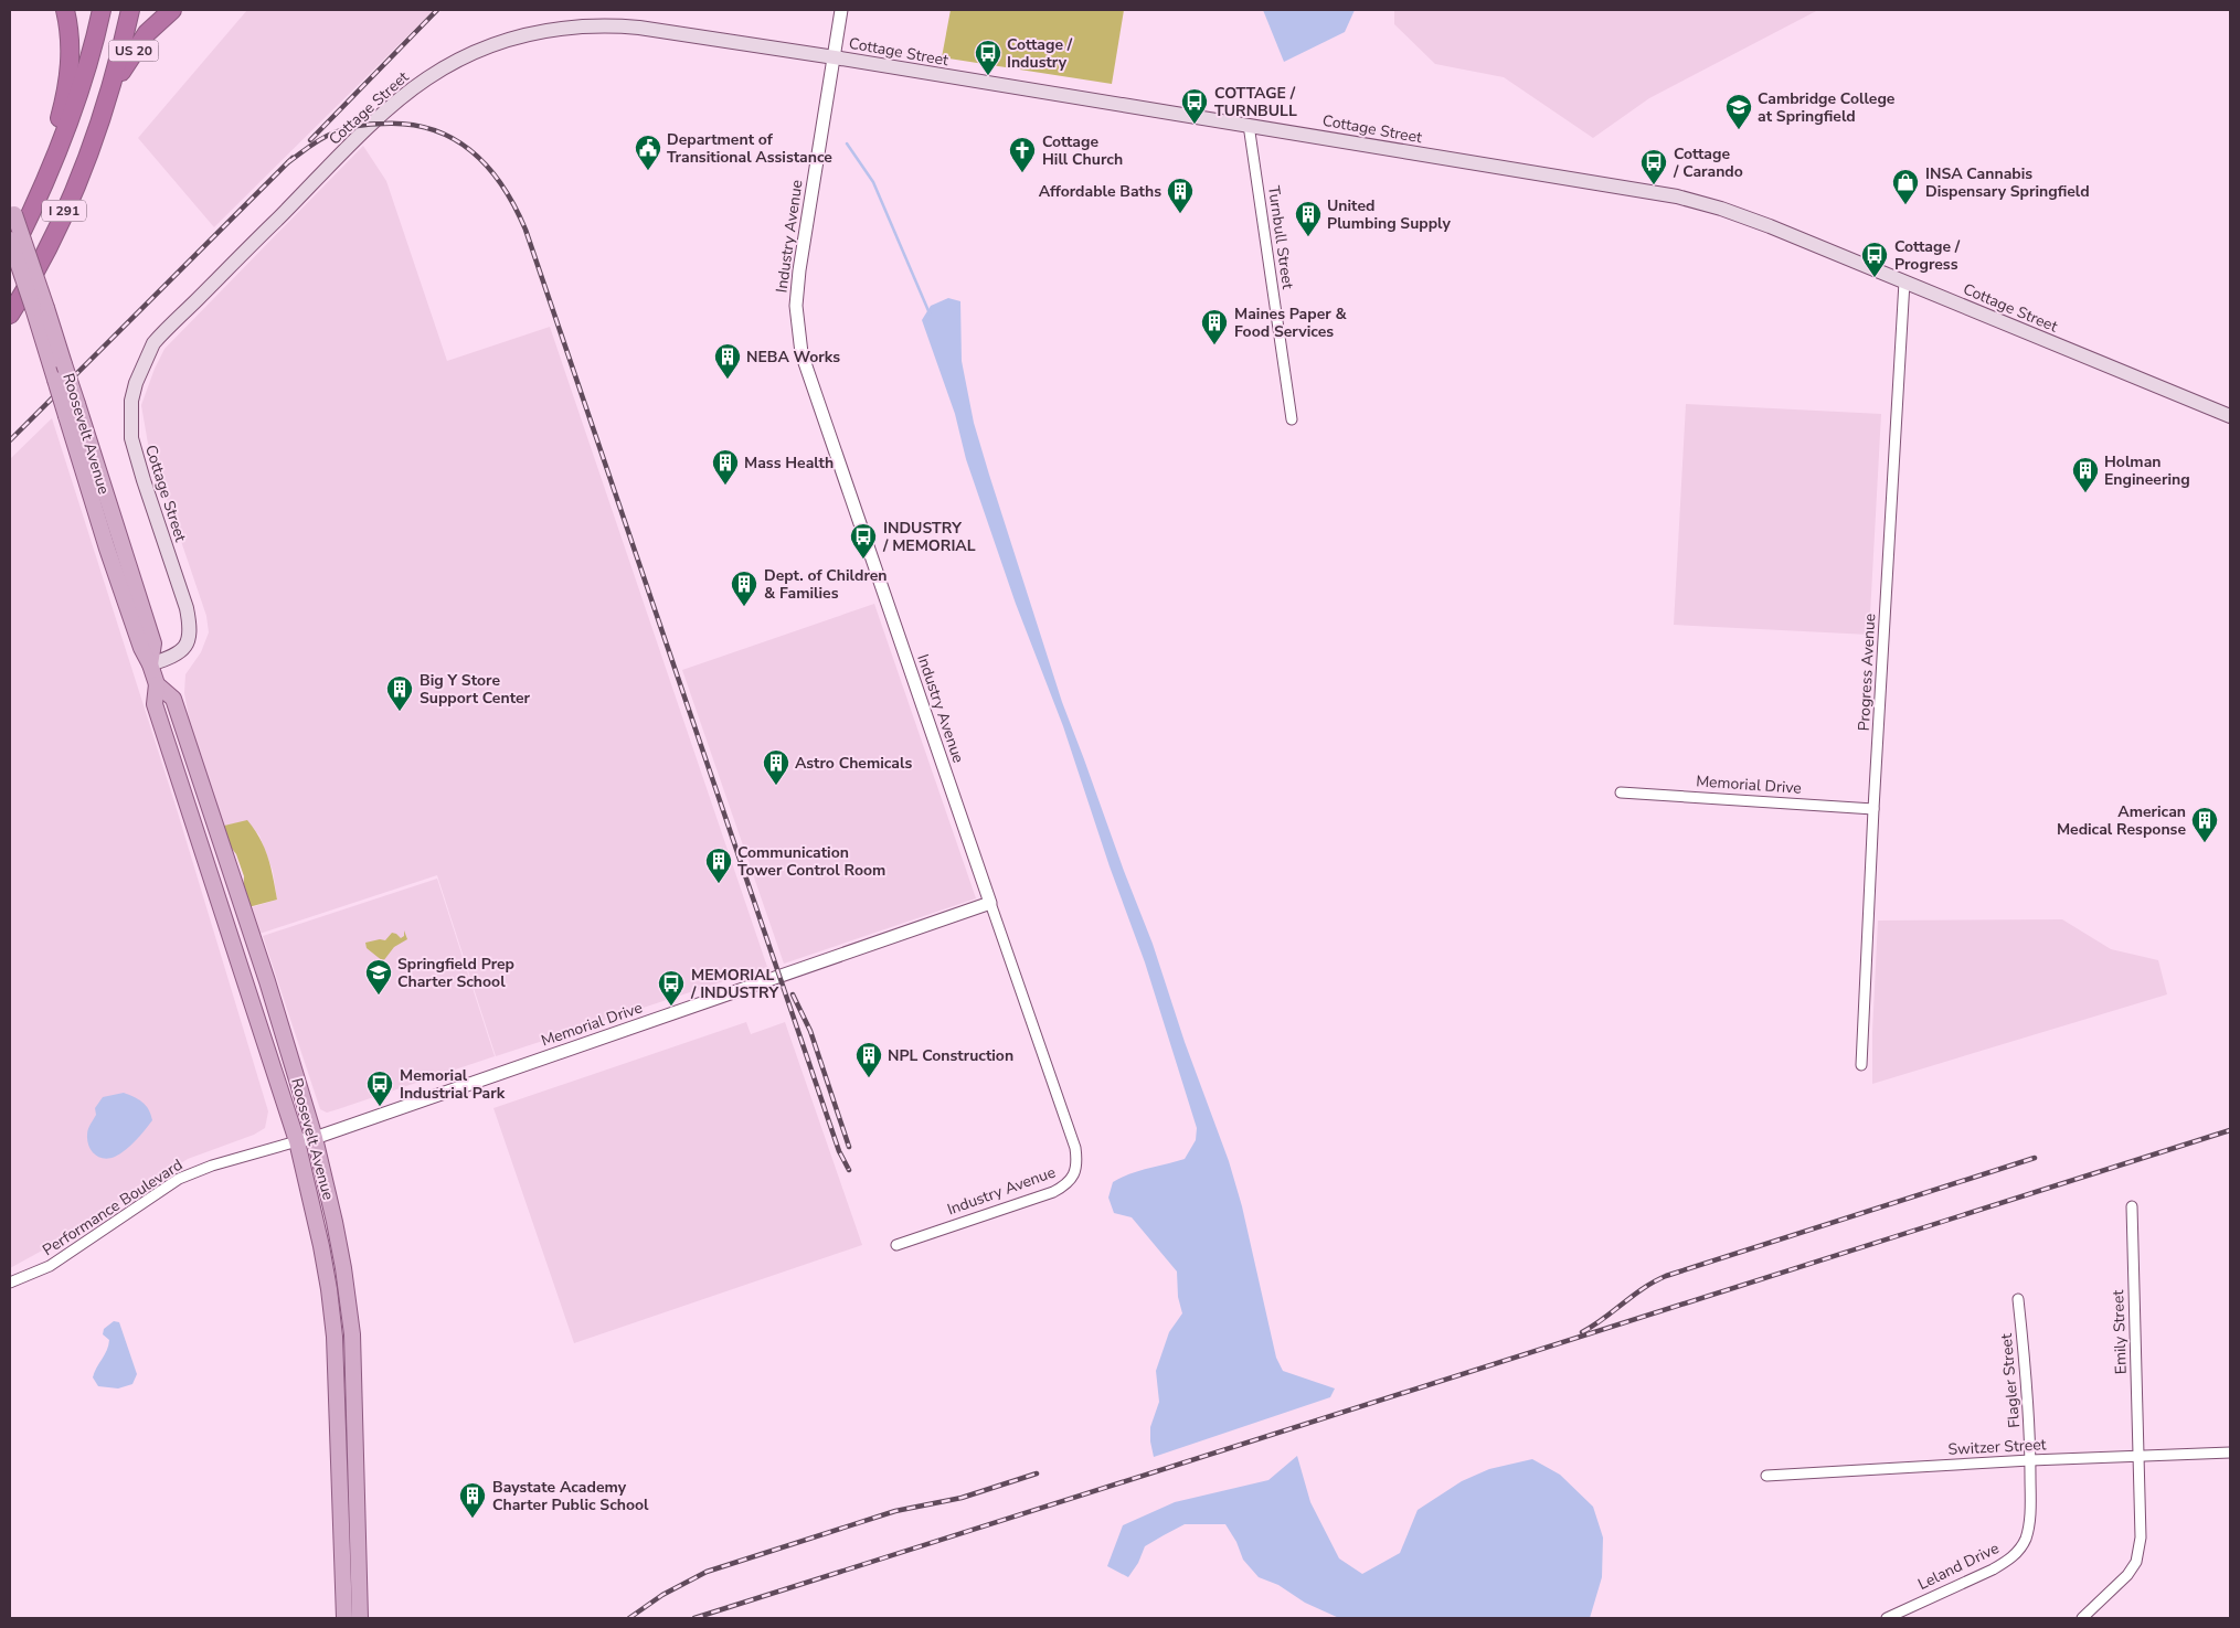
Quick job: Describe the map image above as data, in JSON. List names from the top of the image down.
{
  "streets": {
    "highway": ["US 20", "I 291"],
    "main road": ["Cottage Street", "Roosevelt Avenue"],
    "street": [
      "Industry Avenue",
      "Turnbull Street",
      "Progress Avenue",
      "Memorial Drive",
      "Performance Boulevard",
      "Emily Street",
      "Flagler Street",
      "Switzer Street",
      "Leland Drive"
    ]
  },
  "crossings": [
    ["US 20", "I 291"],
    ["Cottage Street", "Industry Avenue"],
    ["Cottage Street", "Turnbull Street"],
    ["Cottage Street", "Roosevelt Avenue"],
    ["Cottage Street", "Progress Avenue"],
    ["Industry Avenue", "Memorial Drive"],
    ["Roosevelt Avenue", "Memorial Drive"],
    ["Roosevelt Avenue", "Performance Boulevard"],
    ["Progress Avenue", "Memorial Drive"],
    ["Memorial Drive", "Performance Boulevard"],
    ["Emily Street", "Switzer Street"],
    ["Flagler Street", "Switzer Street"],
    ["Flagler Street", "Leland Drive"],
    ["Switzer Street", "Leland Drive"]
  ],
  "places": {
    "bus stop": [
      "Cottage / Industry",
      "COTTAGE / TURNBULL",
      "Cottage / Carando",
      "Cottage / Progress",
      "INDUSTRY / MEMORIAL",
      "MEMORIAL / INDUSTRY",
      "Memorial Industrial Park"
    ],
    "school or university": ["Cambridge College at Springfield", "Springfield Prep Charter School"],
    "public building": ["Department of Transitional Assistance"],
    "church": ["Cottage Hill Church"],
    "shop": ["INSA Cannabis Dispensary Springfield"],
    "building": [
      "Affordable Baths",
      "United Plumbing Supply",
      "Maines Paper & Food Services",
      "NEBA Works",
      "Mass Health",
      "Holman Engineering",
      "Dept. of Children & Families",
      "Big Y Store Support Center",
      "Astro Chemicals",
      "American Medical Response",
      "Communication Tower Control Room",
      "NPL Construction",
      "Baystate Academy Charter Public School"
    ]
  }
}
